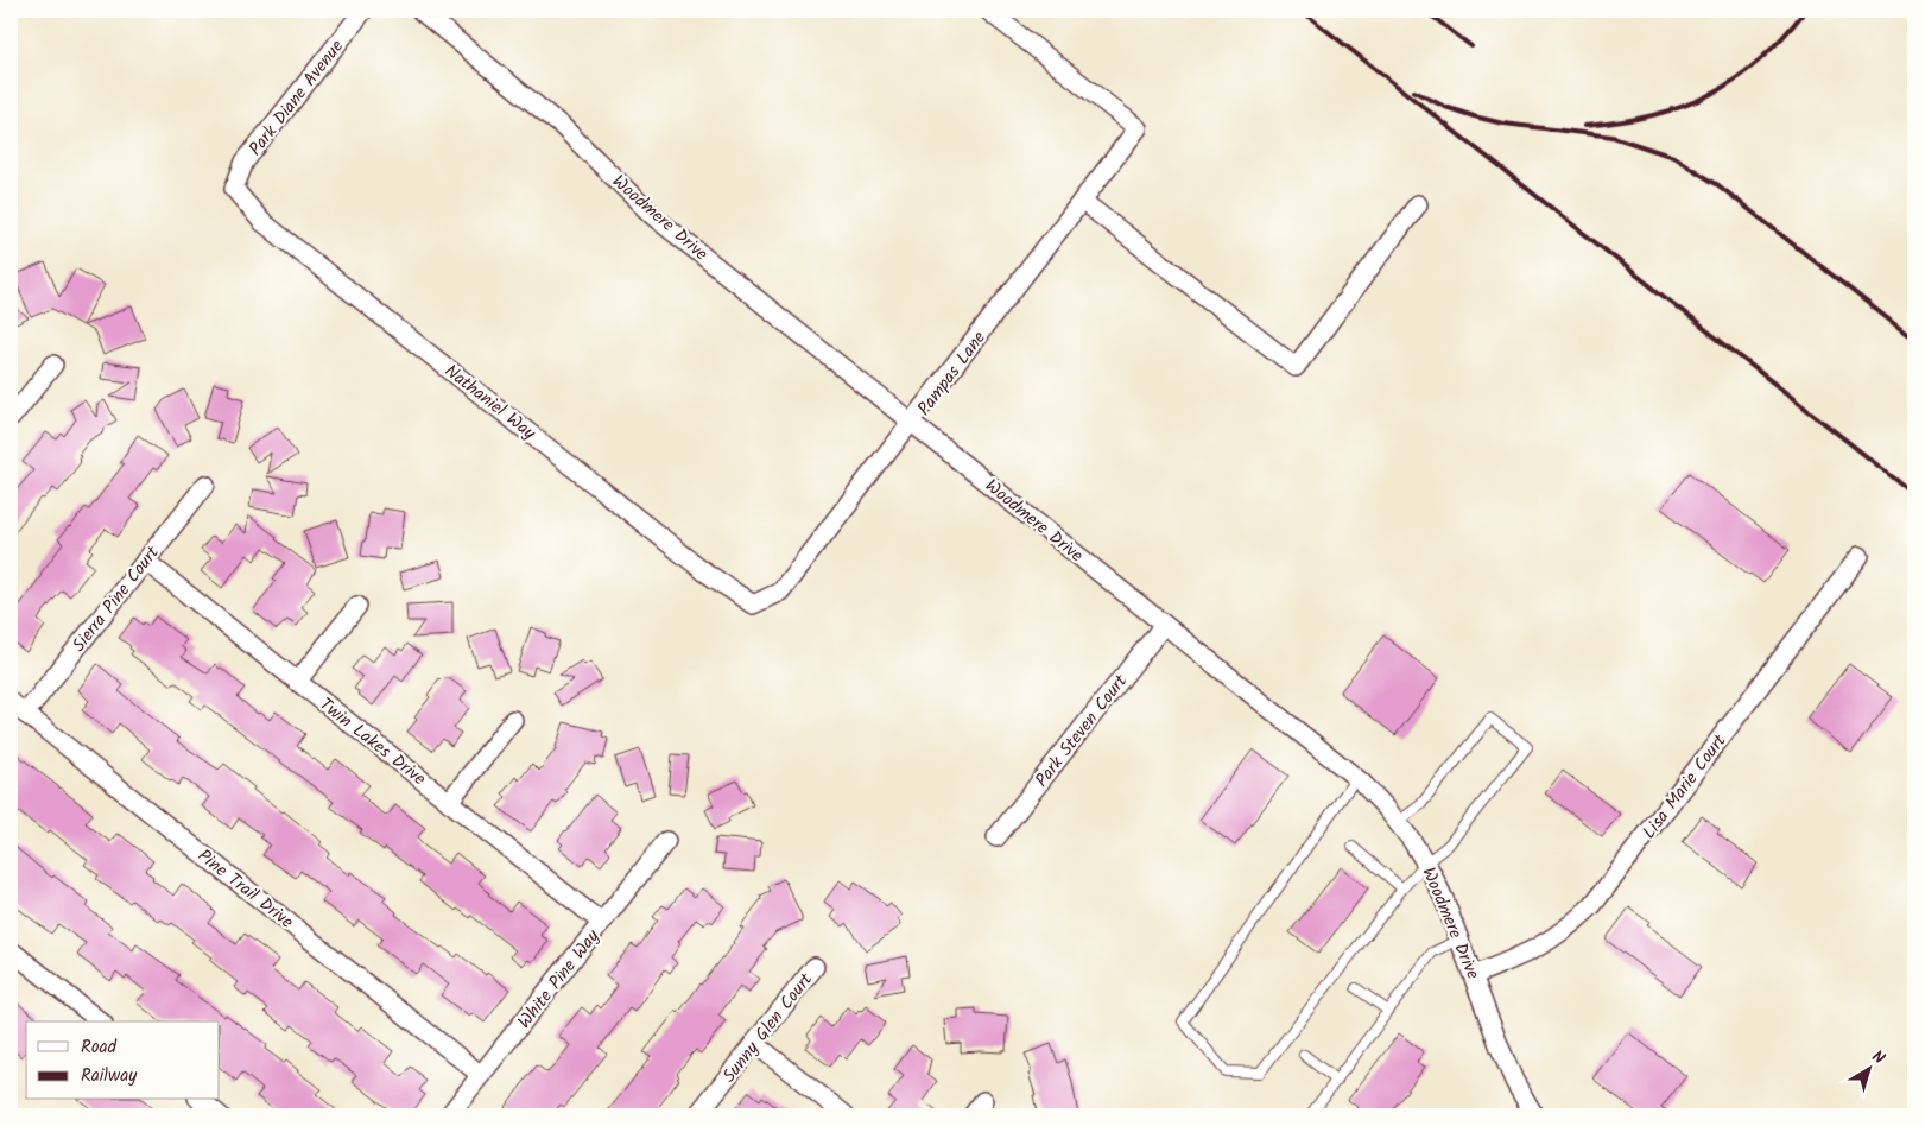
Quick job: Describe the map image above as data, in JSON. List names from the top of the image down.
{
  "streets": {
    "street": [
      "Park Diane Avenue",
      "Woodmere Drive",
      "Pampas Lane",
      "Nathaniel Way",
      "Sierra Pine Court",
      "Park Steven Court",
      "Twin Lakes Drive",
      "Lisa Marie Court",
      "Pine Trail Drive",
      "White Pine Way",
      "Sunny Glen Court"
    ]
  },
  "crossings": [
    ["Park Diane Avenue", "Nathaniel Way"],
    ["Woodmere Drive", "Pampas Lane"],
    ["Woodmere Drive", "Park Steven Court"],
    ["Woodmere Drive", "Lisa Marie Court"],
    ["Pampas Lane", "Nathaniel Way"],
    ["Sierra Pine Court", "Twin Lakes Drive"],
    ["Sierra Pine Court", "Pine Trail Drive"],
    ["Twin Lakes Drive", "White Pine Way"],
    ["Pine Trail Drive", "White Pine Way"]
  ],
  "legend": ["Road", "Railway"],
  "north": "top right"
}
